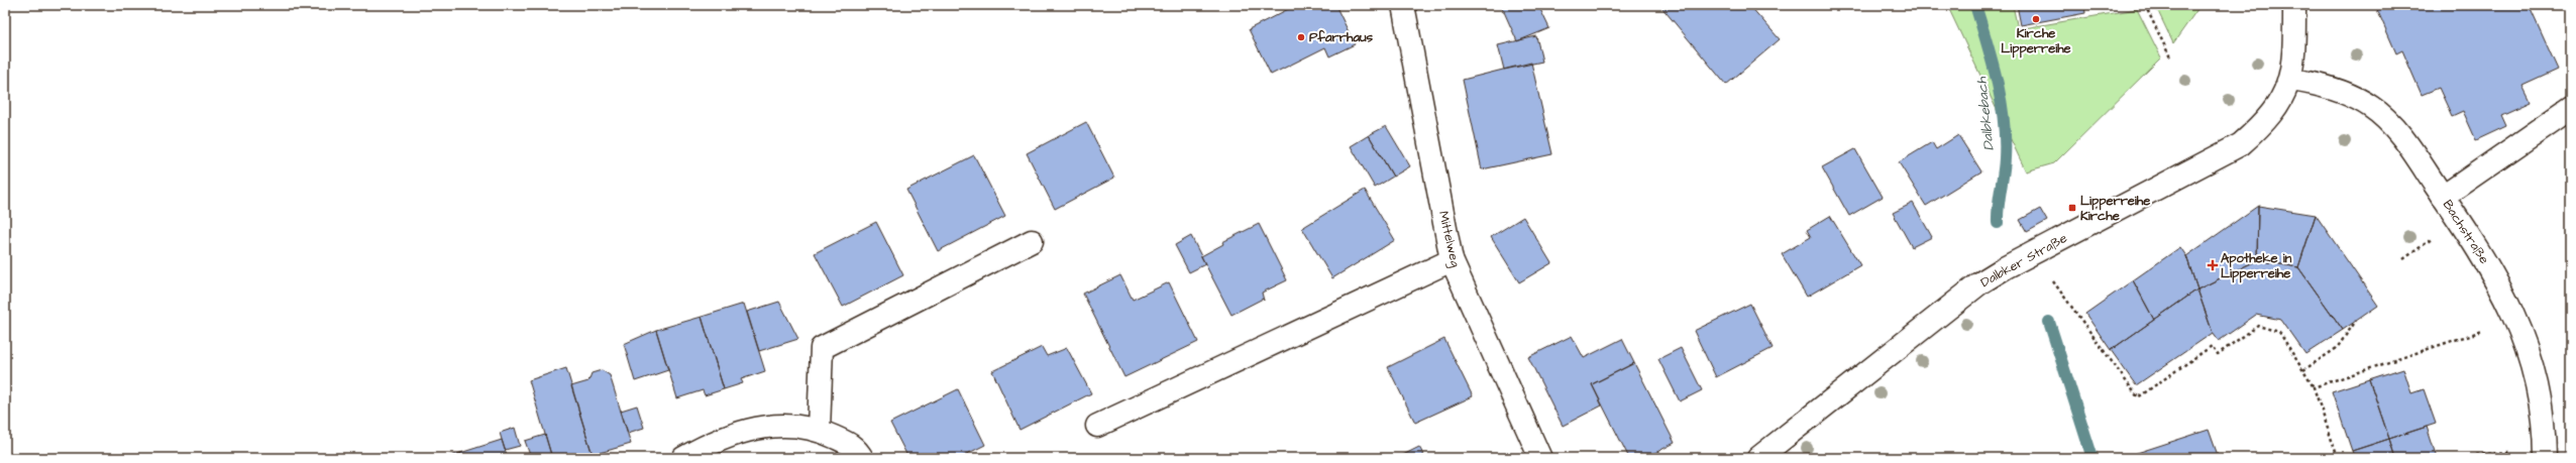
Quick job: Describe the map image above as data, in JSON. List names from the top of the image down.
{
  "streets": {
    "street": ["Bachstraße", "Mittelweg", "Dalbker Straße"]
  },
  "crossings": [
    ["Bachstraße", "Dalbker Straße"]
  ],
  "water": ["Dalbkebach"],
  "places": {
    "other": ["Kirche Lipperreihe", "Pfarrhaus"],
    "transit": ["Lipperreihe Kirche"],
    "health": ["Apotheke in Lipperreihe"]
  }
}
